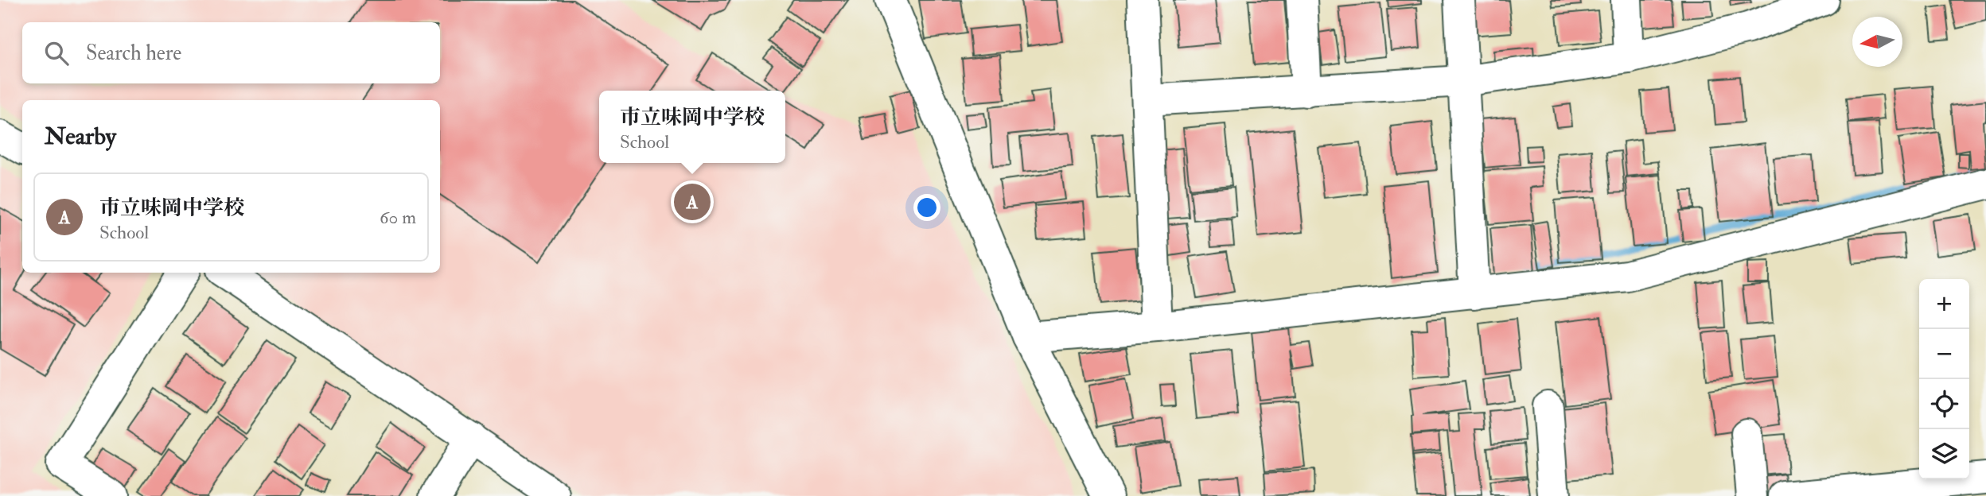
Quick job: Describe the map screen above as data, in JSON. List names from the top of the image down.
{
  "north": "left",
  "page": {
    "search": "Search here",
    "popup": ["市立味岡中学校", "School"],
    "heading": "Nearby",
    "list": [
      {
        "mark": "A",
        "name": "市立味岡中学校",
        "note": "School",
        "value": "60 m"
      }
    ],
    "pins": "A",
    "map_buttons": ["+", "−"]
  }
}
